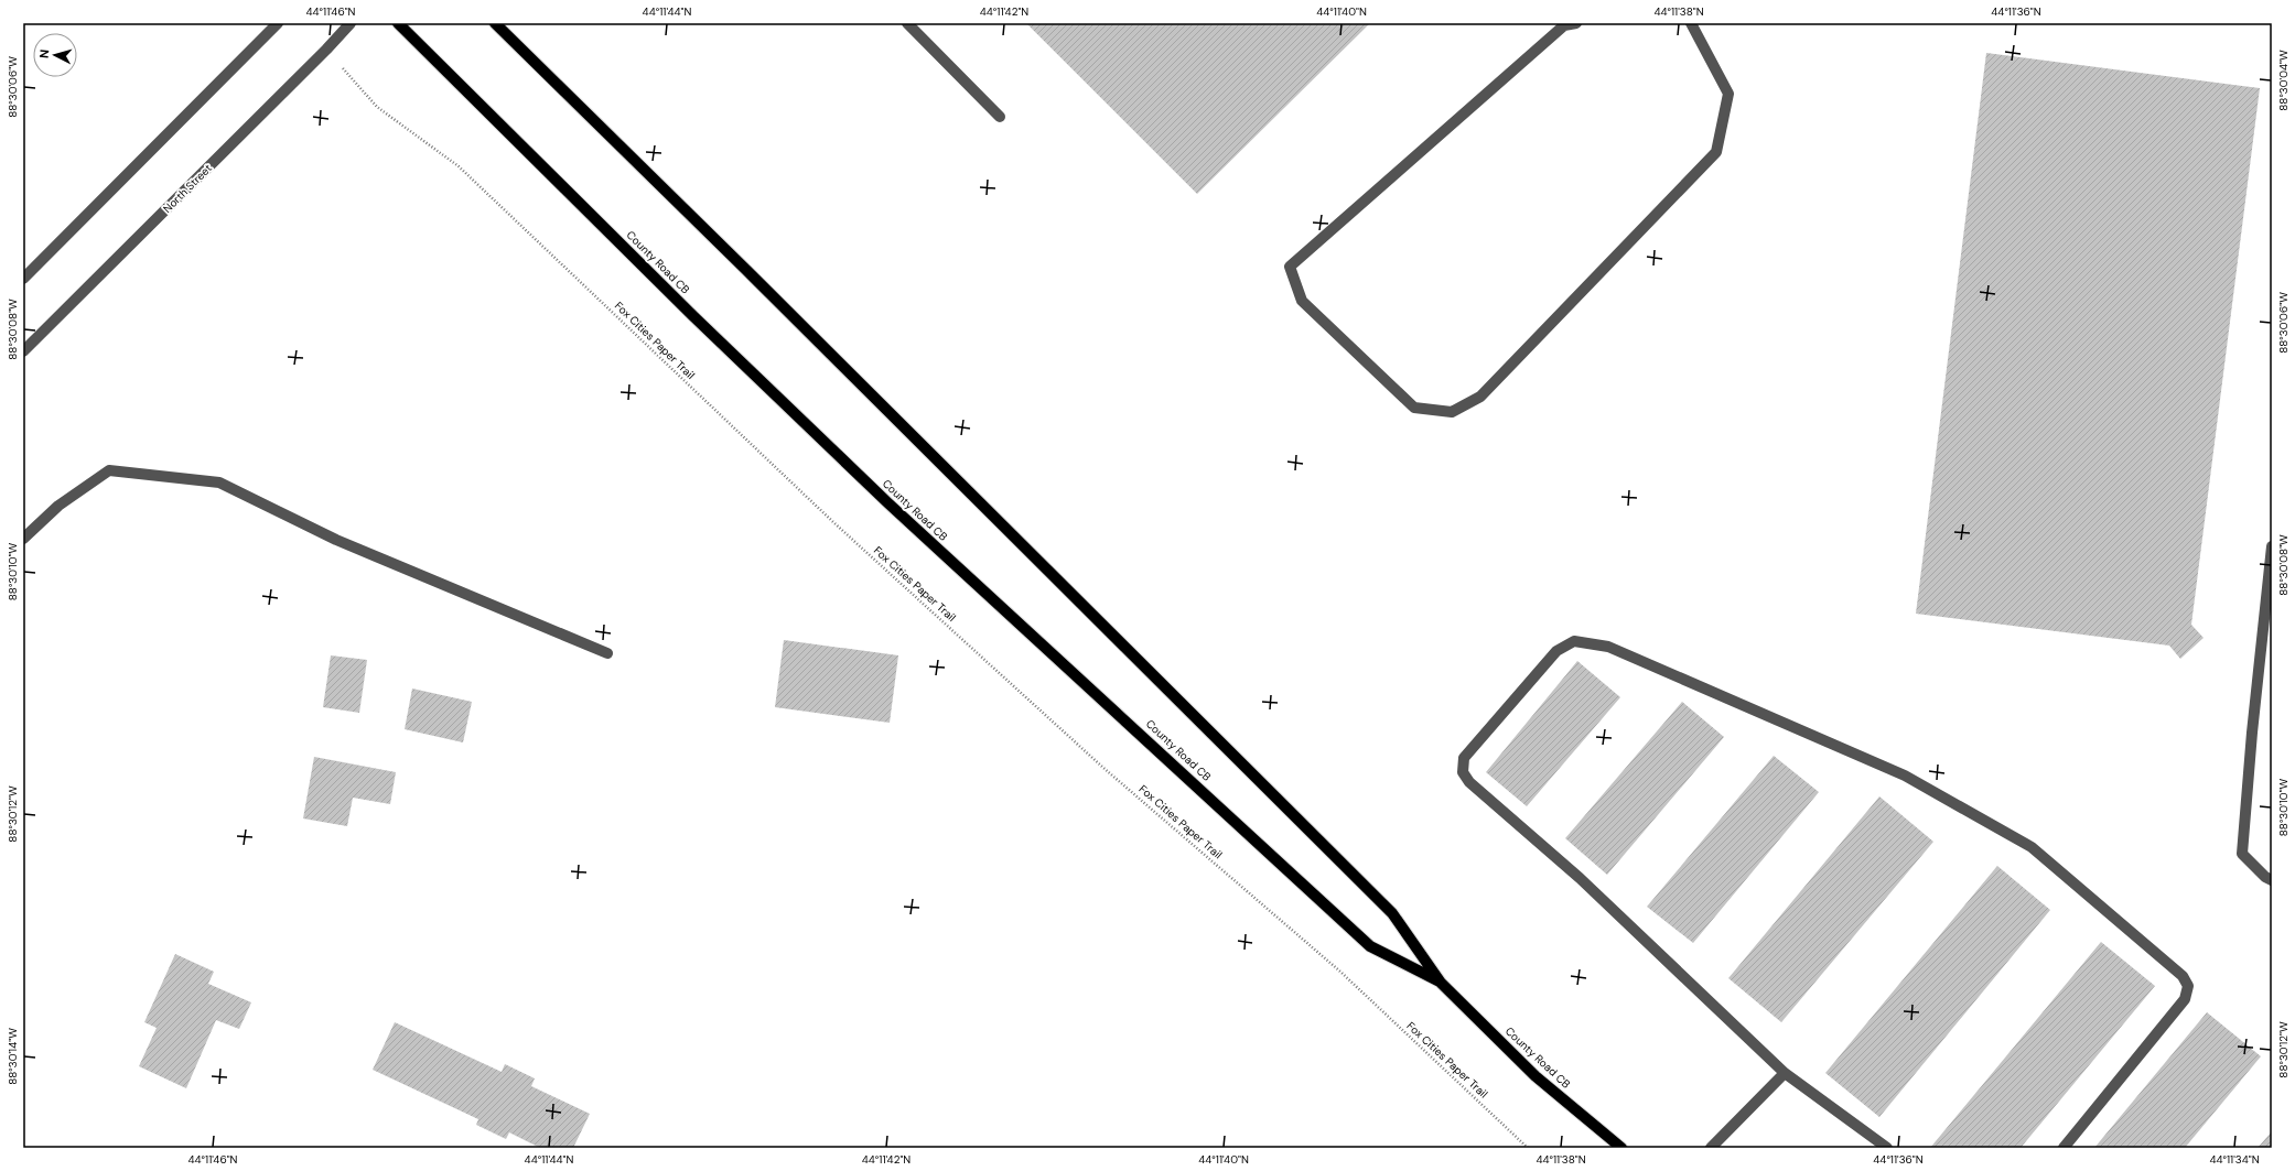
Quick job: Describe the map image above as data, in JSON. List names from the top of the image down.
{
  "streets": {
    "main road": ["County Road CB"],
    "street": ["North Street"],
    "path": ["Fox Cities Paper Trail"]
  },
  "crossings": [
    ["North Street", "Fox Cities Paper Trail"]
  ],
  "north": "left",
  "coordinates": [
    "44°11'46\"N",
    "44°11'44\"N",
    "44°11'42\"N",
    "44°11'40\"N",
    "44°11'38\"N",
    "44°11'36\"N",
    "88°30'04\"W",
    "88°30'06\"W",
    "88°30'08\"W",
    "88°30'10\"W",
    "88°30'12\"W",
    "88°30'14\"W",
    "44°11'34\"N"
  ]
}
